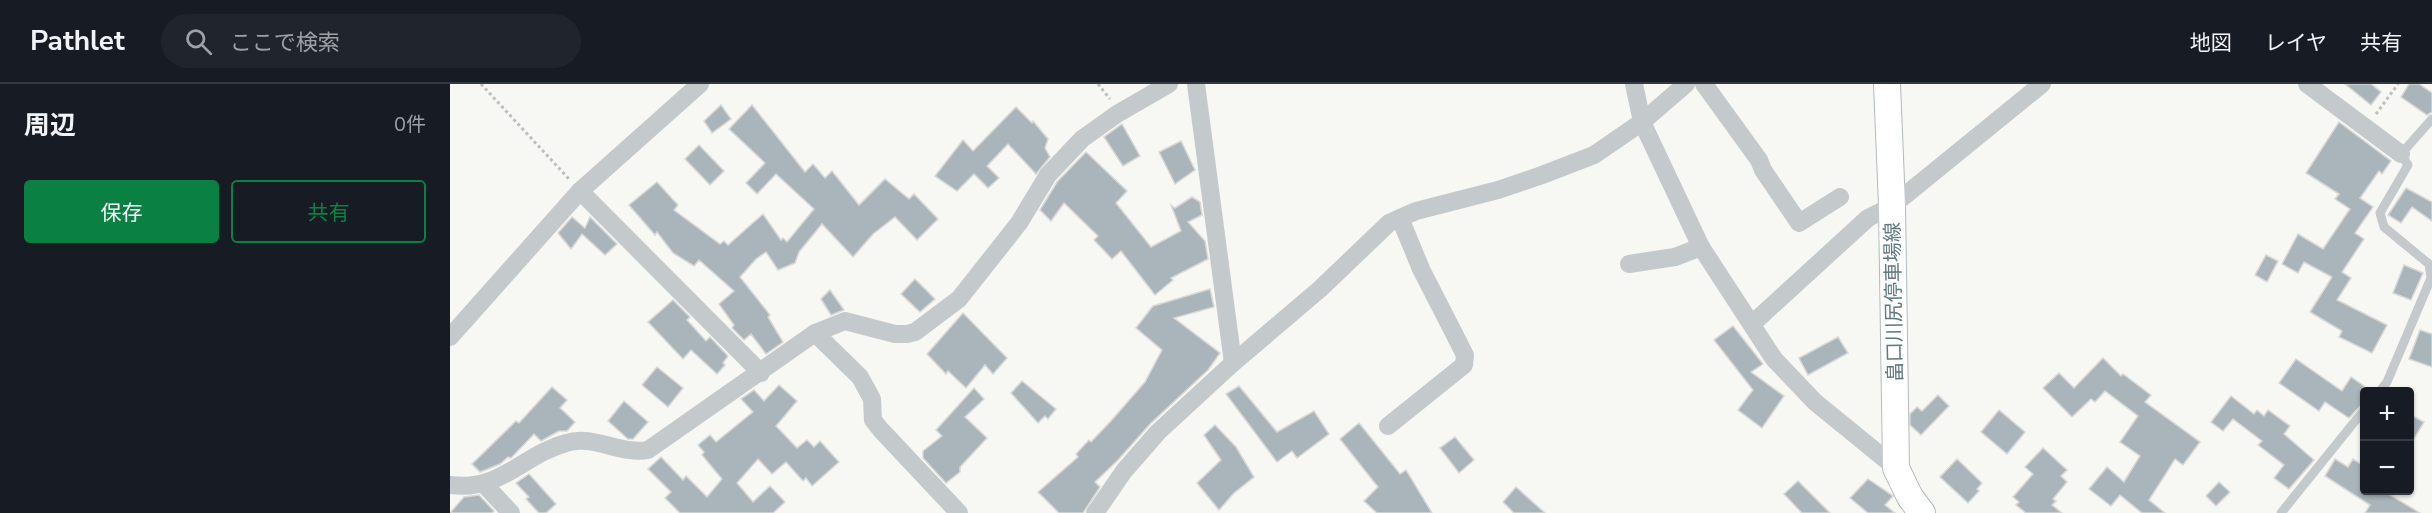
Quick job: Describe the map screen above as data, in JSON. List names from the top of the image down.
{
  "streets": {
    "main road": ["畠口川尻停車場線"]
  },
  "page": {
    "header": "Pathlet",
    "search": "ここで検索",
    "nav": ["地図", "レイヤ", "共有"],
    "heading": ["周辺", "0件"],
    "buttons": ["保存", "共有"],
    "map_buttons": ["+", "−"]
  }
}
